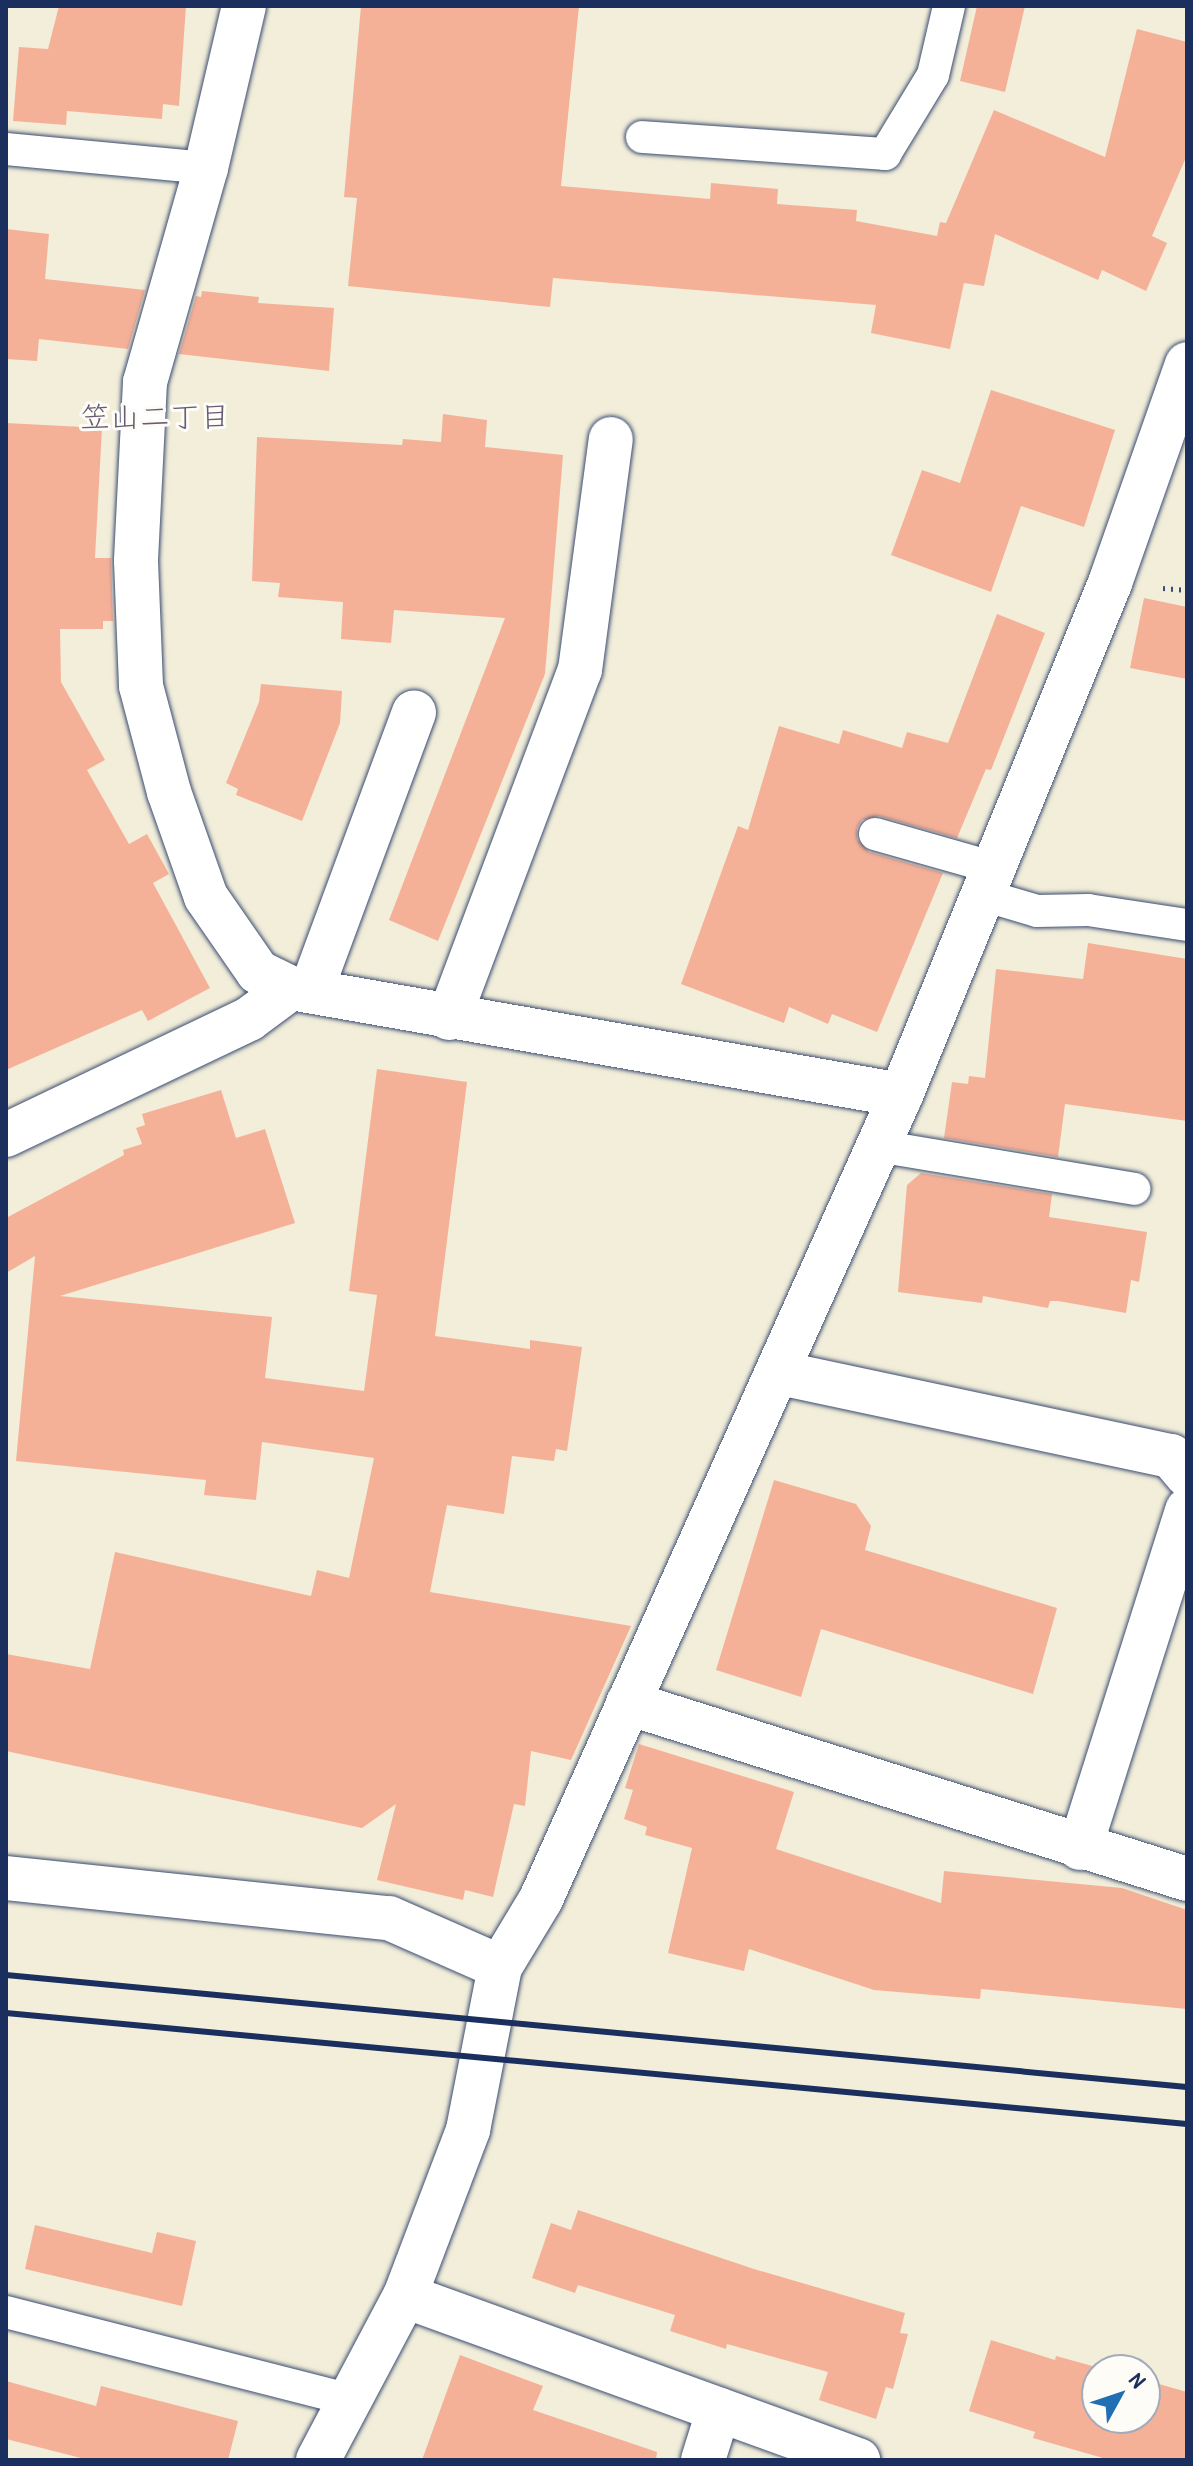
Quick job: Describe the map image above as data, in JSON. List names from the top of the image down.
{
  "districts": ["笠山二丁目"],
  "north": "top right"
}
